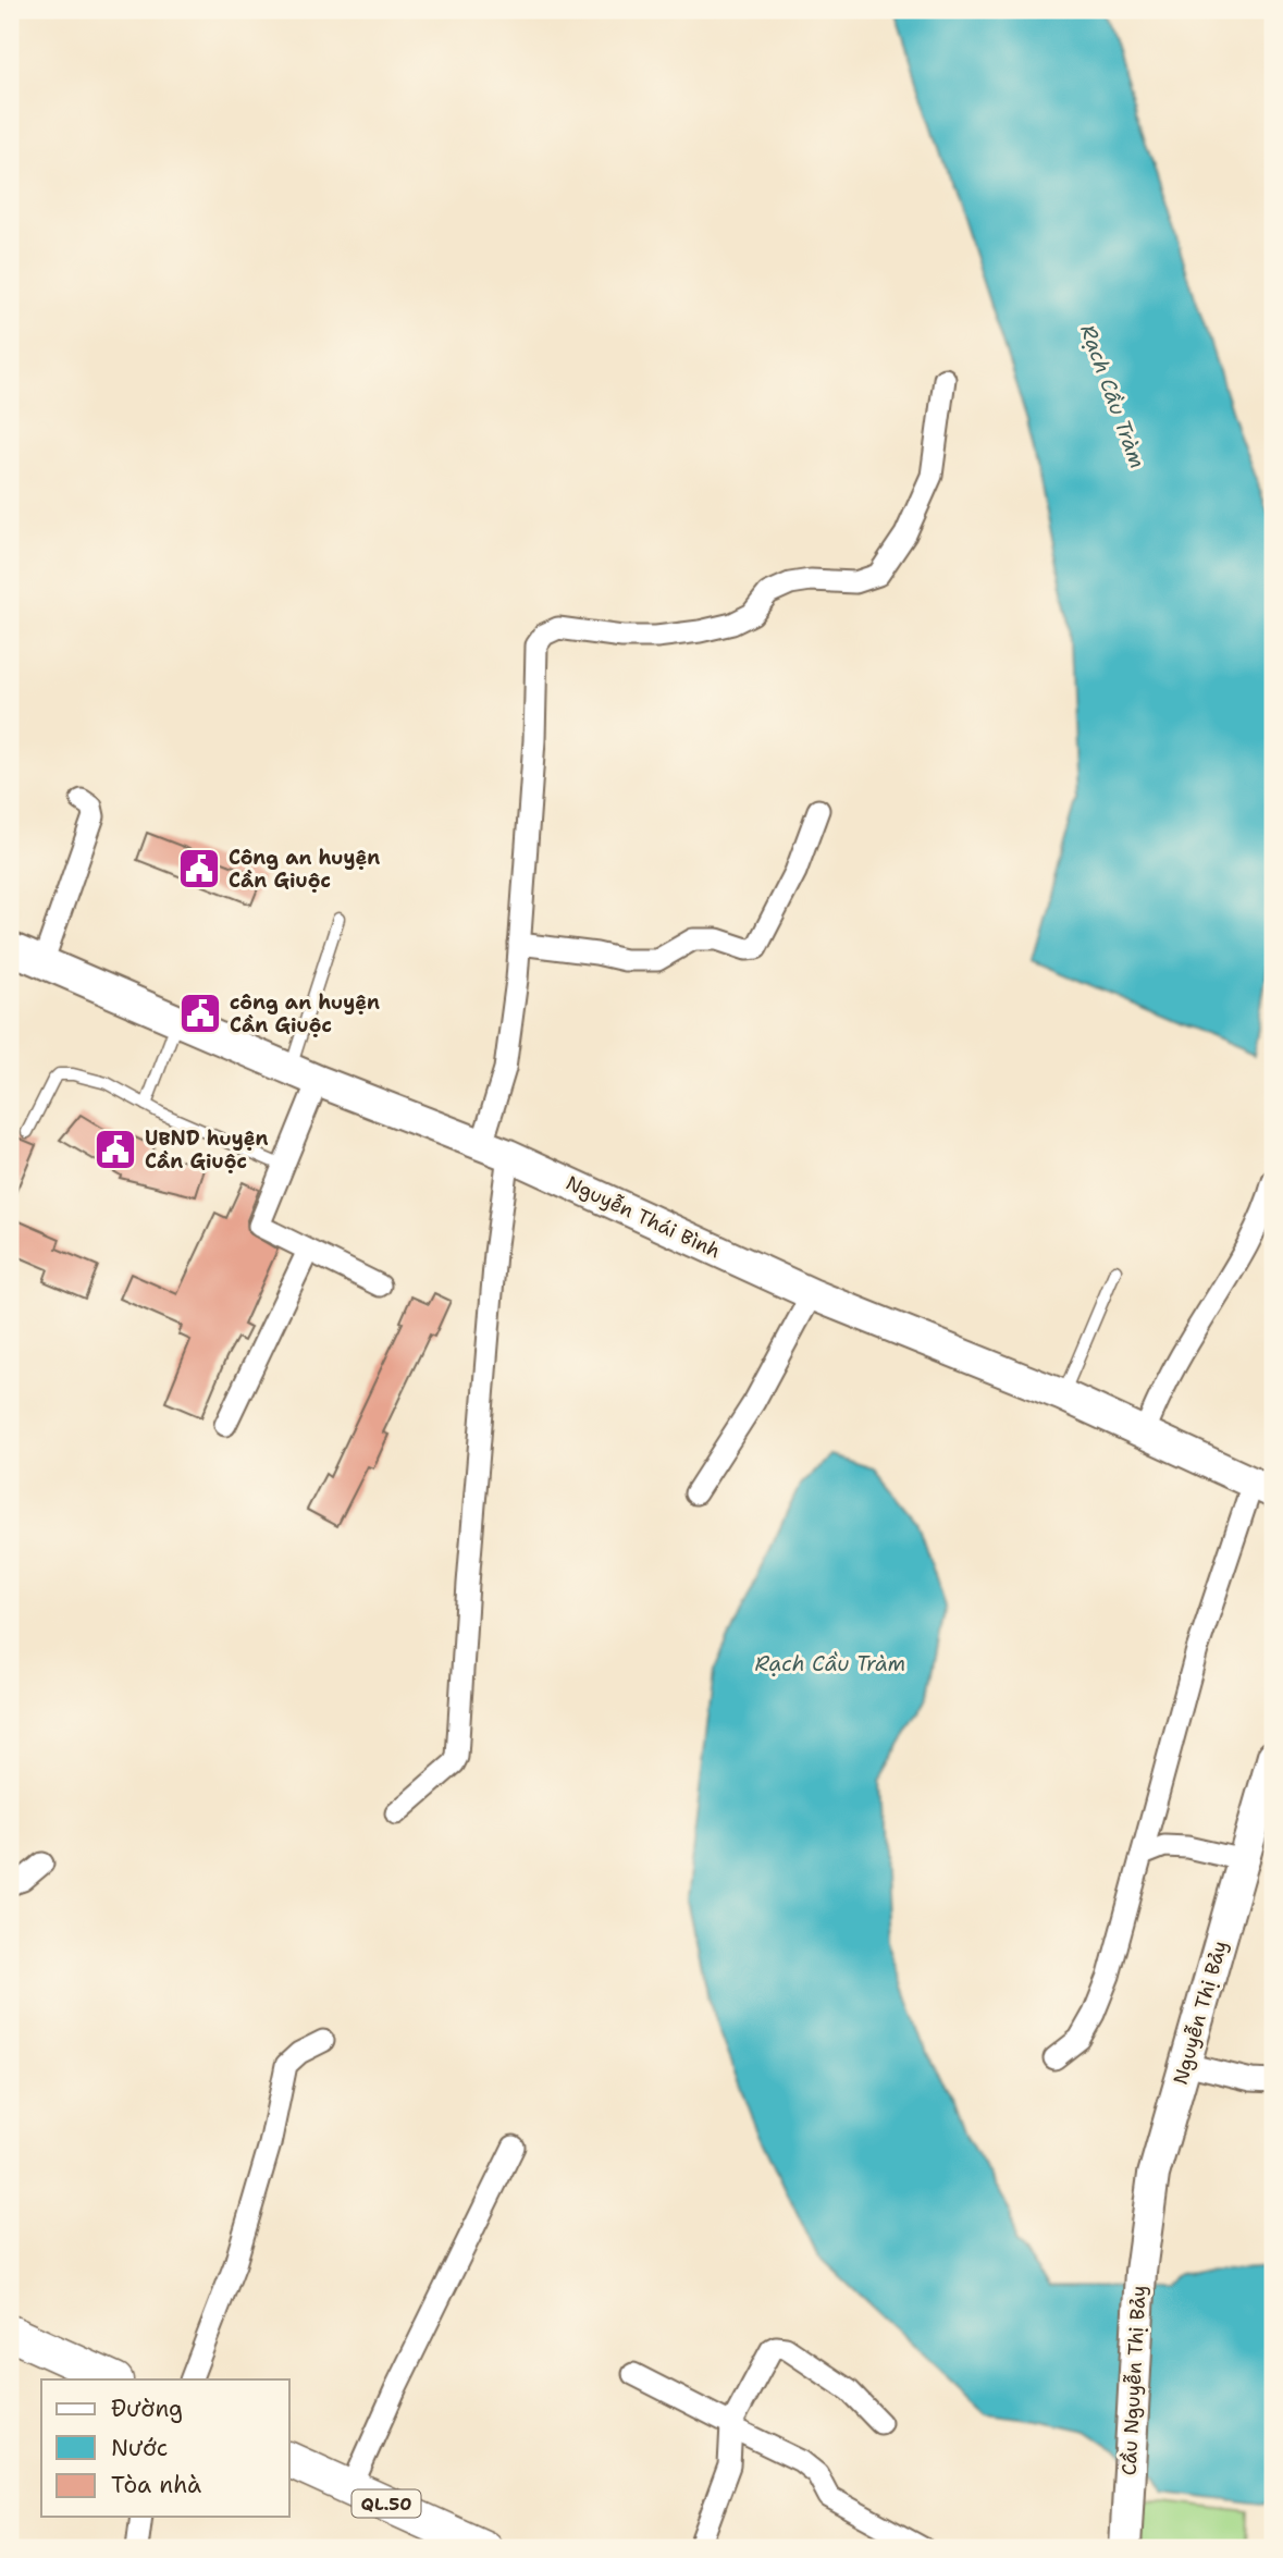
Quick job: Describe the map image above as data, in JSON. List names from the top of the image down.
{
  "streets": {
    "main road": ["QL.50"],
    "street": ["Nguyễn Thái Bình", "Nguyễn Thị Bảy", "Cầu Nguyễn Thị Bảy"]
  },
  "crossings": [
    ["Nguyễn Thị Bảy", "Cầu Nguyễn Thị Bảy"]
  ],
  "water": ["Rạch Cầu Tràm"],
  "places": {
    "public building": ["Công an huyện Cần Giuộc", "công an huyện Cần Giuộc", "UBND huyện Cần Giuộc"]
  },
  "legend": ["Đường", "Nước", "Tòa nhà"]
}
